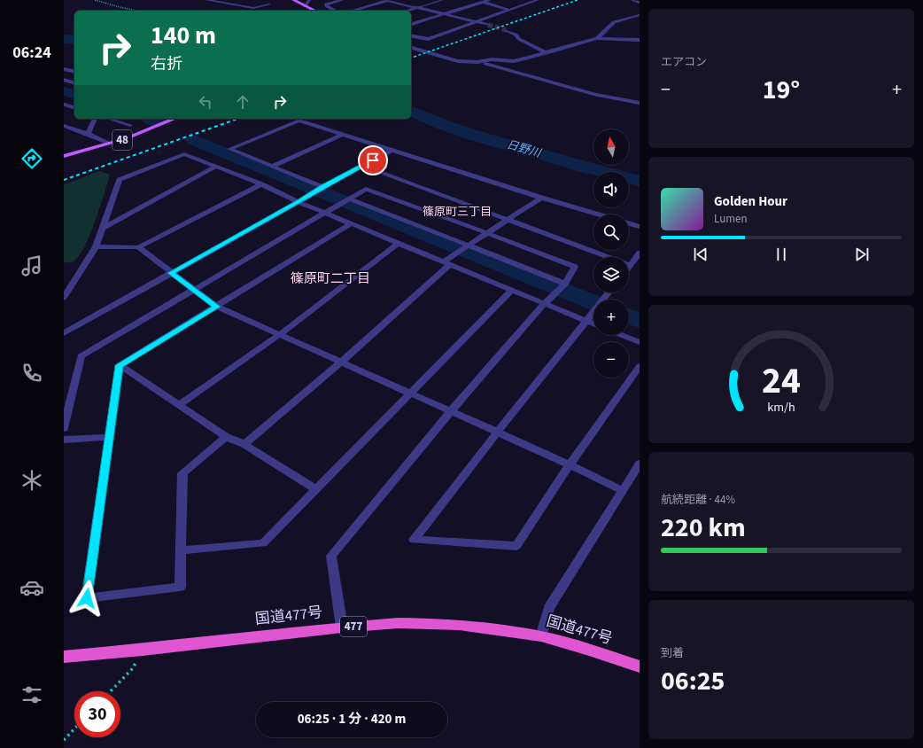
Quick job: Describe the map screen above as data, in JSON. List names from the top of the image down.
{
  "streets": {
    "highway": ["国道477号", "477"],
    "main road": ["48"]
  },
  "districts": ["篠原町三丁目", "篠原町二丁目"],
  "water": ["日野川"],
  "north": "top",
  "page": {
    "tabs": "06:24",
    "tile": [
      "エアコン",
      ["航続距離 · 44%", "220 km"],
      ["到着", "06:25"]
    ],
    "turn": ["140 m", "右折"],
    "heat": ["−", "19°", "+"],
    "map_buttons": ["+", "−"],
    "song": ["Golden Hour", "Lumen"],
    "limit": "30",
    "trip": "06:25 · 1 分 · 420 m",
    "gauge": ["24", "km/h"]
  }
}
